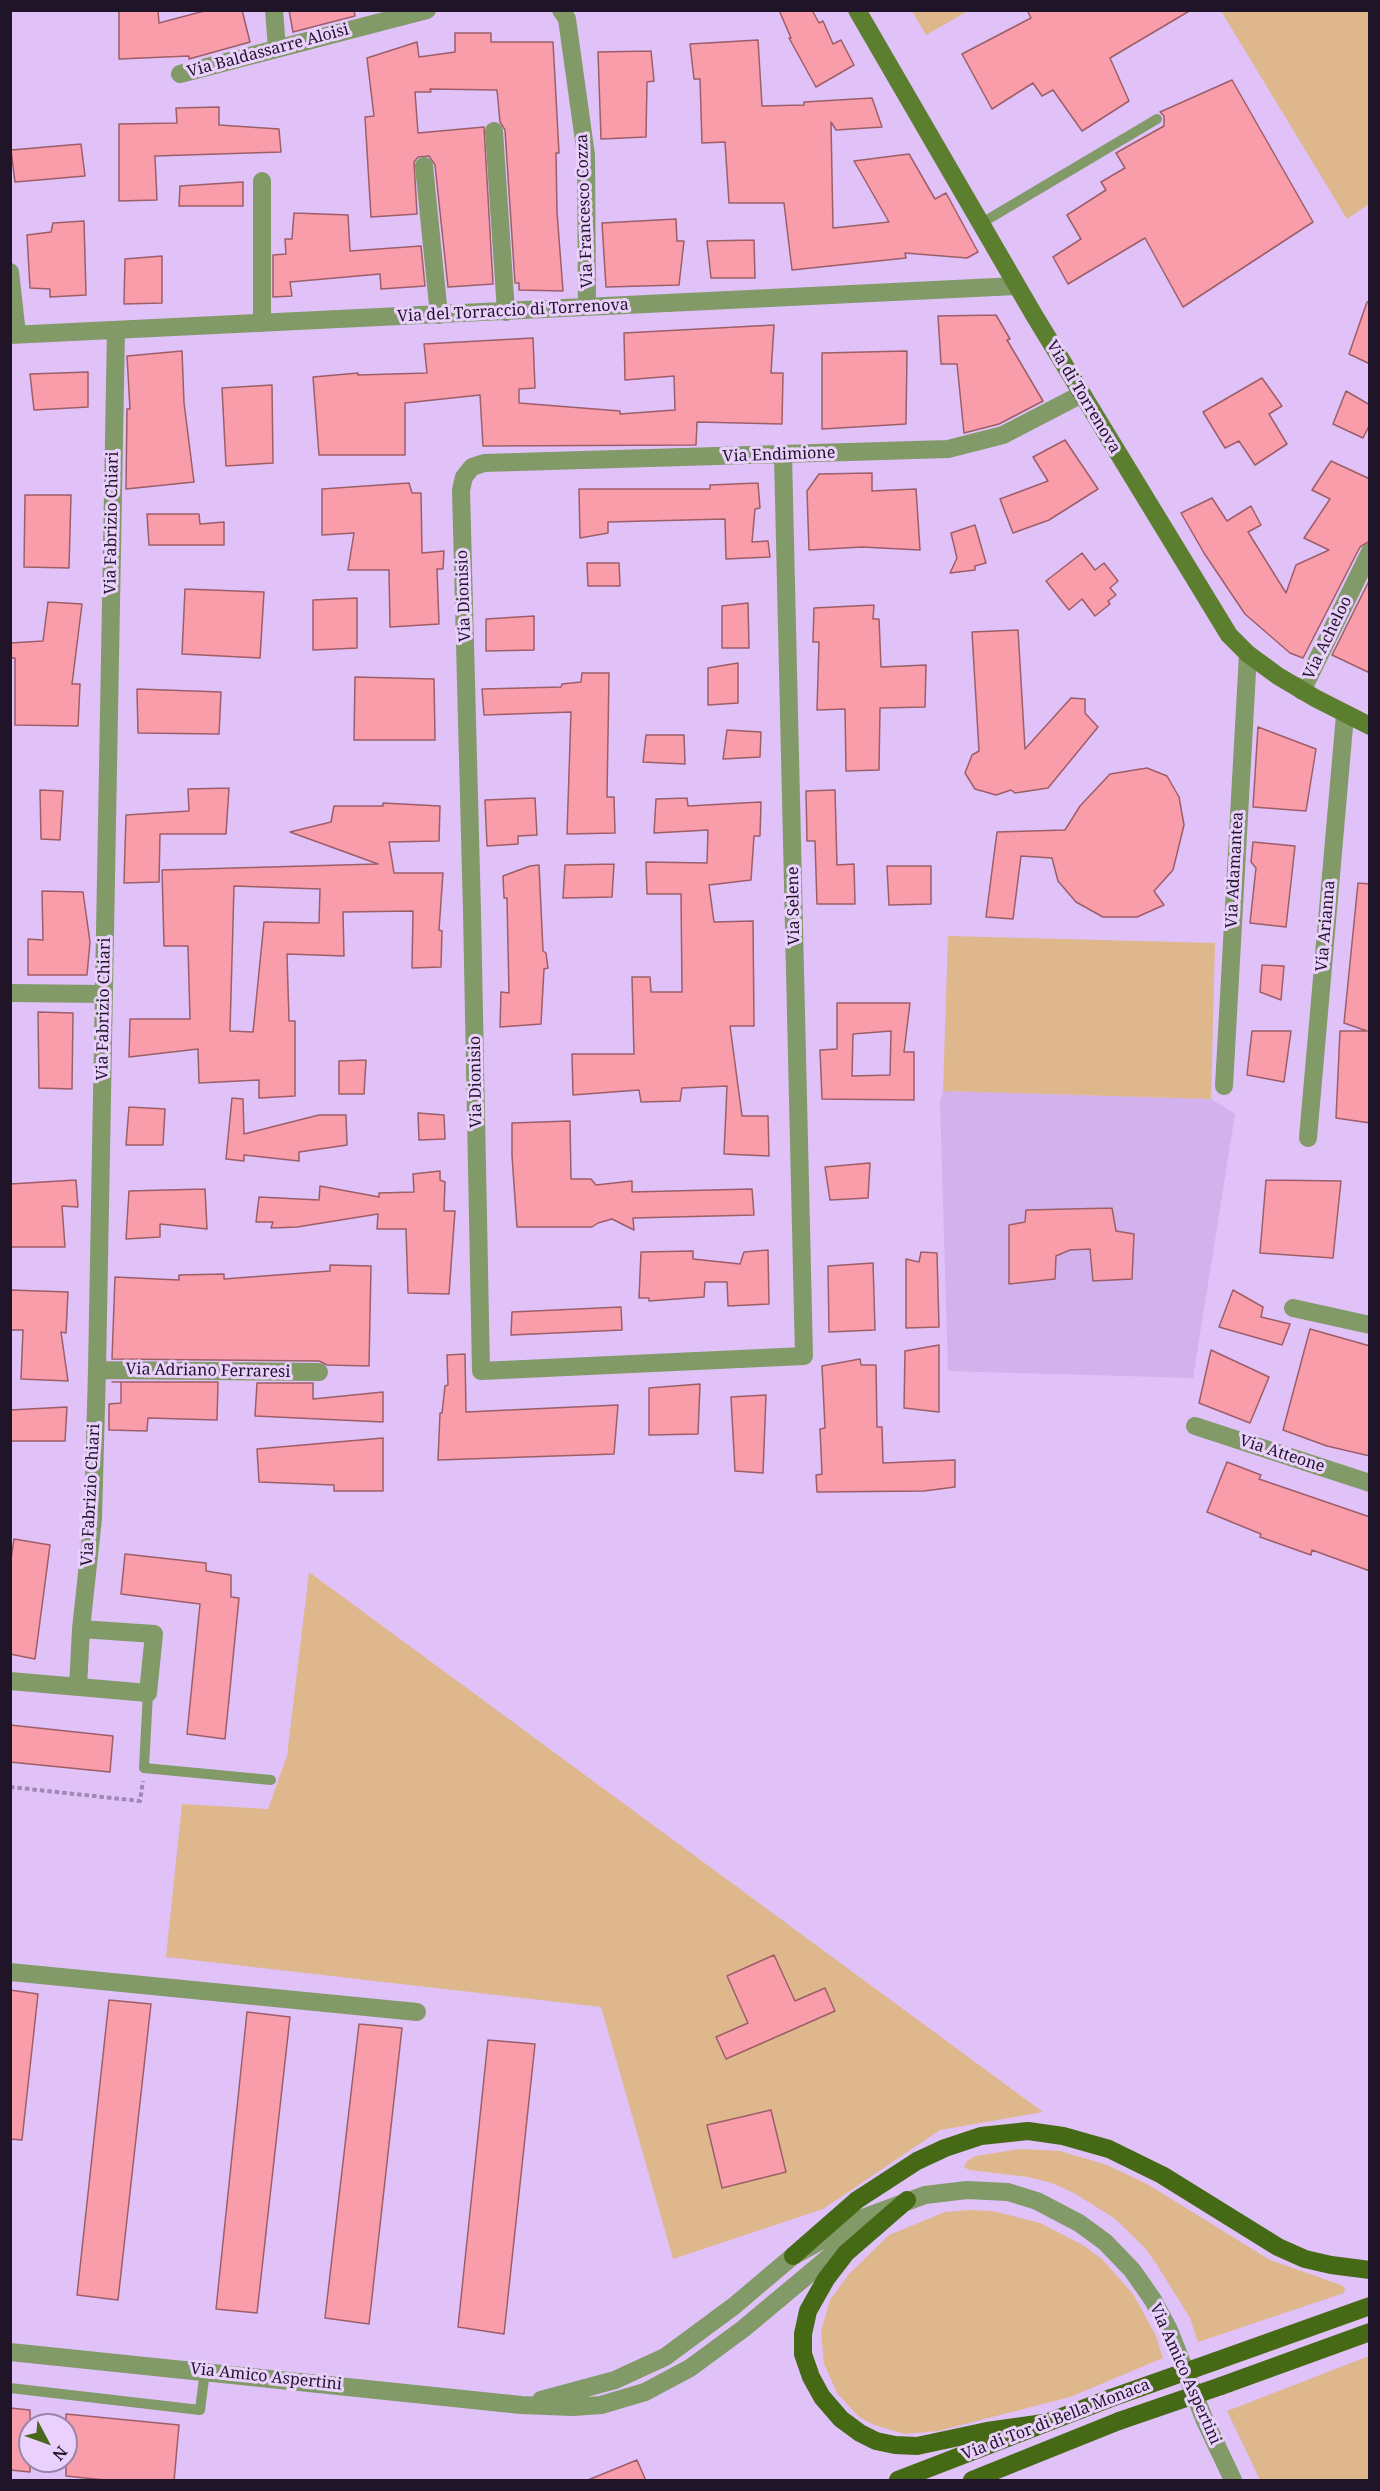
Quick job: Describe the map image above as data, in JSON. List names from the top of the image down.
{
  "streets": {
    "main road": ["Via di Tor di Bella Monaca"],
    "street": [
      "Via Baldassarre Aloisi",
      "Via Francesco Cozza",
      "Via del Torraccio di Torrenova",
      "Via di Torrenova",
      "Via Endimione",
      "Via Fabrizio Chiari",
      "Via Dionisio",
      "Via Acheloo",
      "Via Adamantea",
      "Via Selene",
      "Via Arianna",
      "Via Adriano Ferraresi",
      "Via Atteone",
      "Via Amico Aspertini"
    ]
  },
  "crossings": [
    ["Via Francesco Cozza", "Via del Torraccio di Torrenova"],
    ["Via del Torraccio di Torrenova", "Via di Torrenova"],
    ["Via del Torraccio di Torrenova", "Via Fabrizio Chiari"],
    ["Via di Torrenova", "Via Endimione"],
    ["Via di Torrenova", "Via Acheloo"],
    ["Via di Torrenova", "Via Adamantea"],
    ["Via di Torrenova", "Via Arianna"],
    ["Via Endimione", "Via Dionisio"],
    ["Via Endimione", "Via Selene"],
    ["Via Fabrizio Chiari", "Via Adriano Ferraresi"],
    ["Via Dionisio", "Via Selene"]
  ],
  "north": "bottom right"
}
